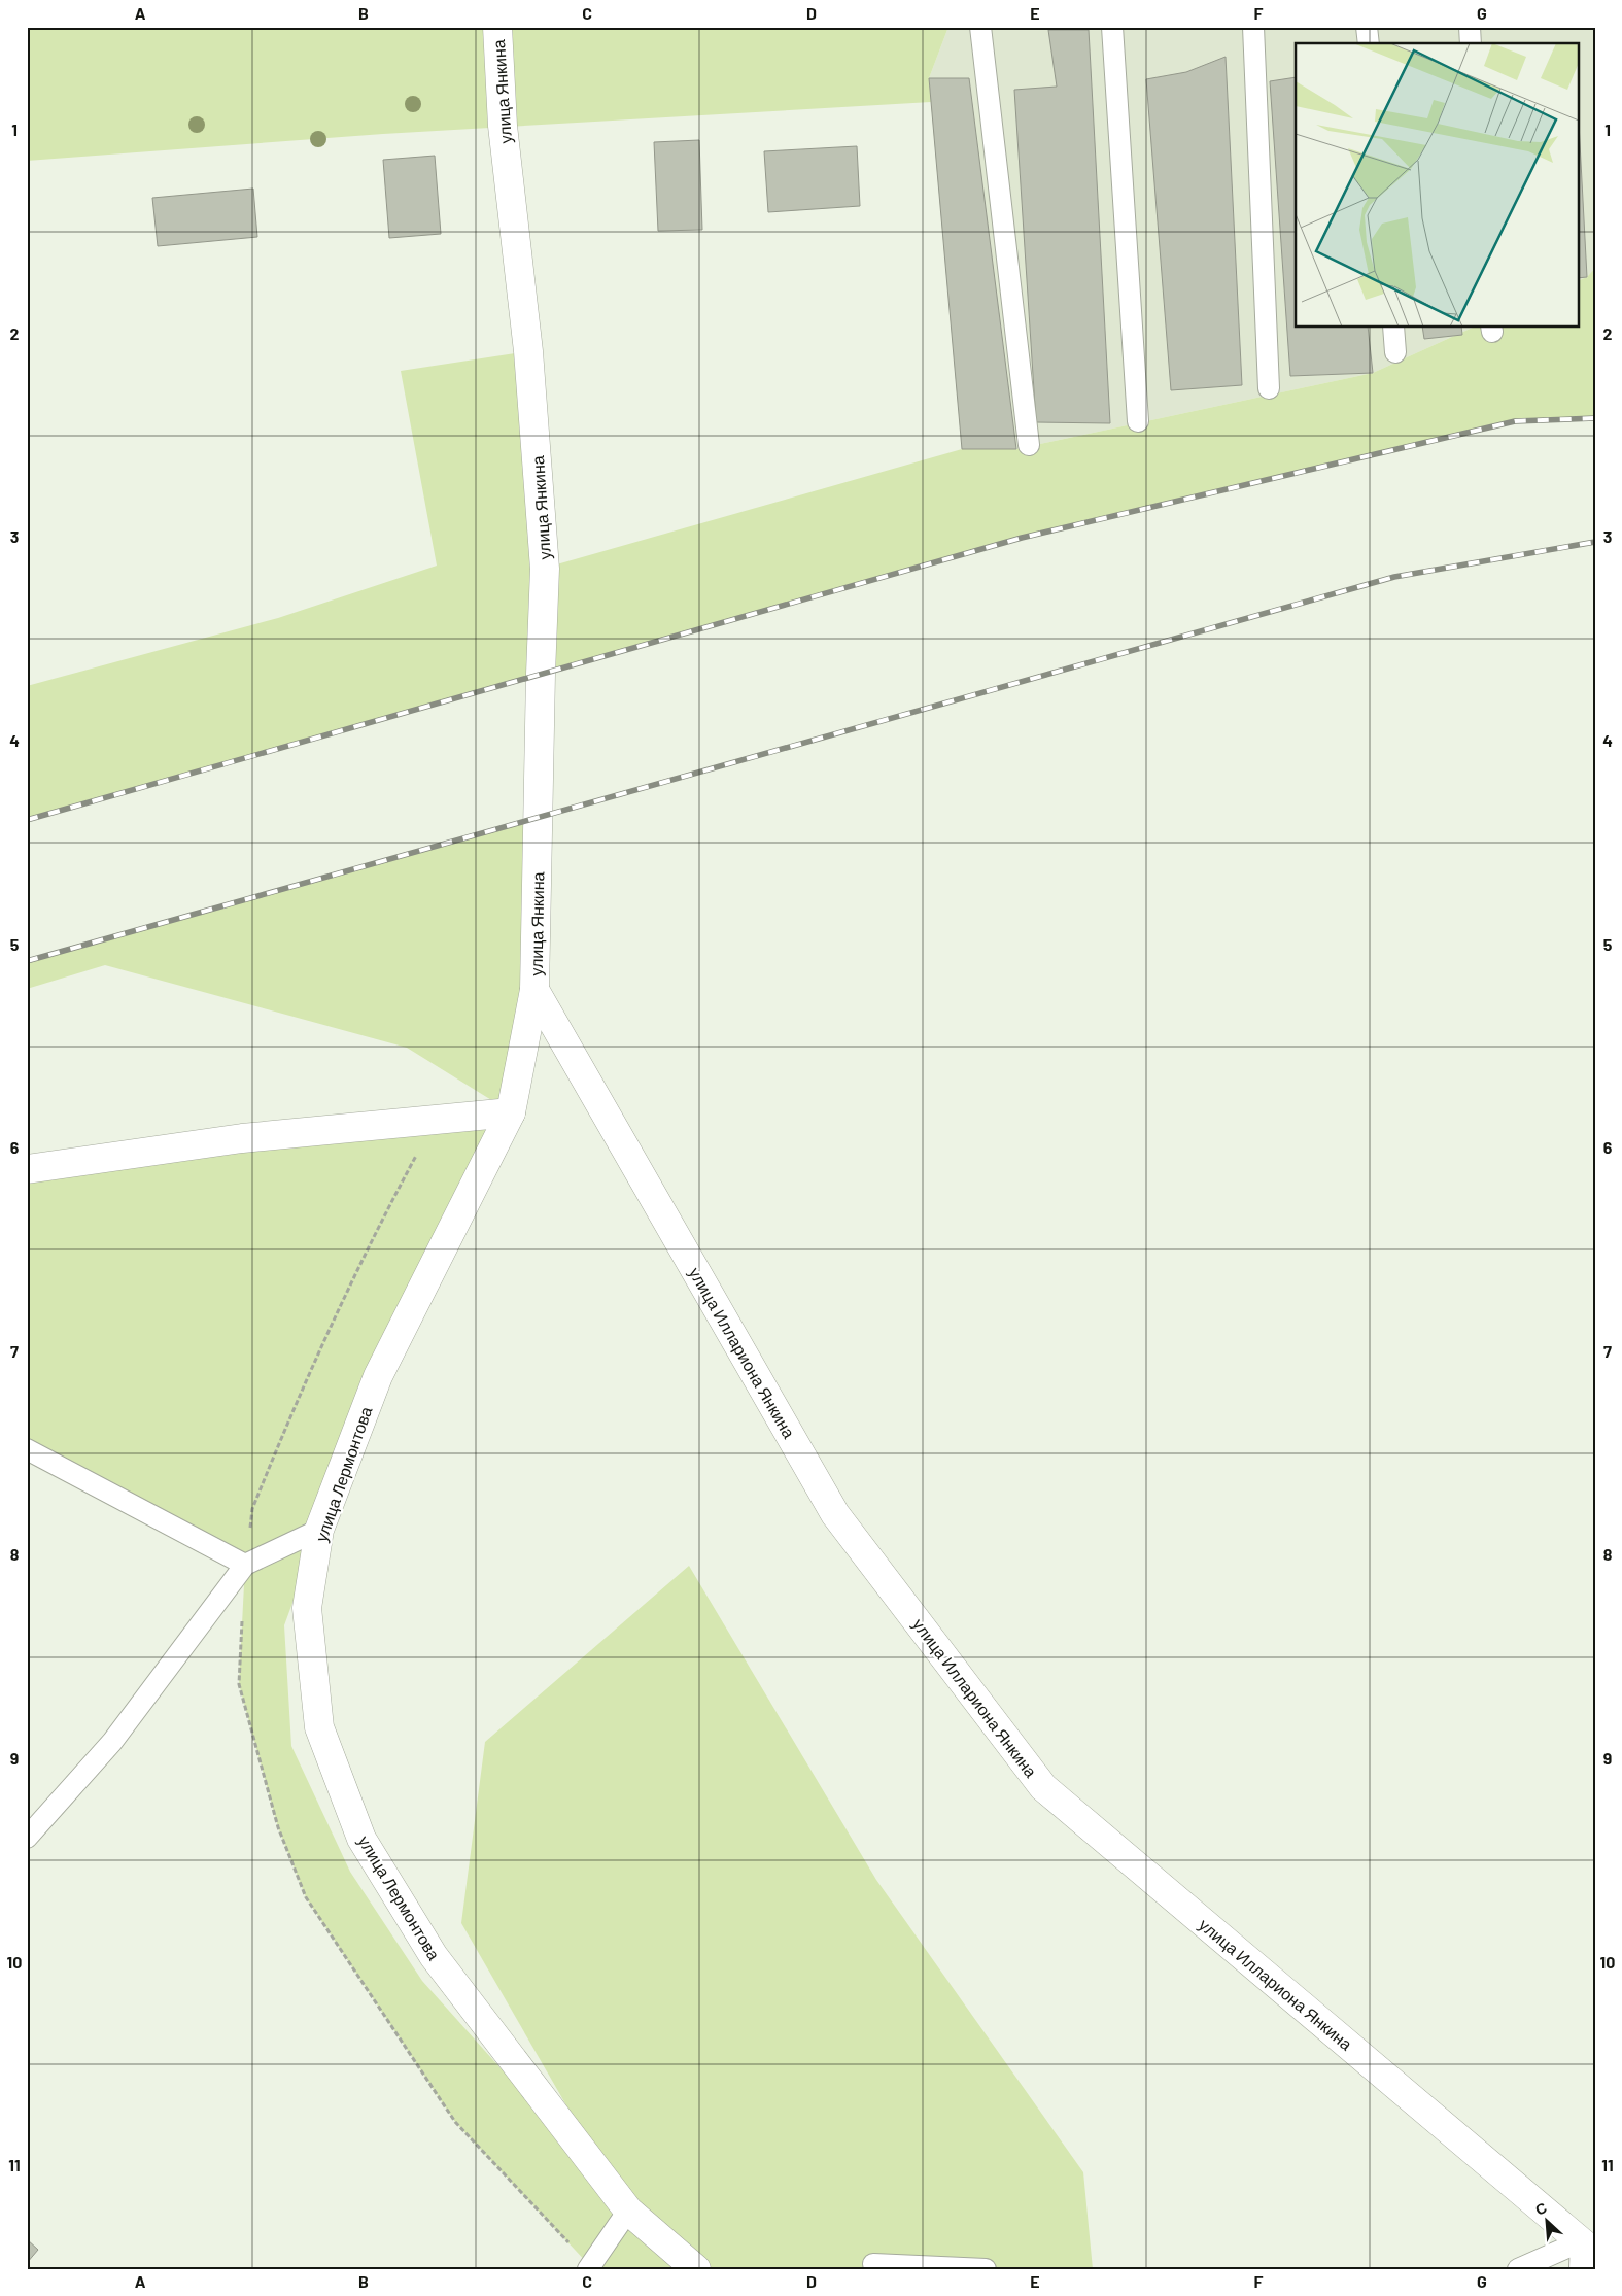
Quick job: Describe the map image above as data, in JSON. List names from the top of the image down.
{
  "streets": {
    "street": ["улица Янкина", "улица Иллариона Янкина", "улица Лермонтова"]
  },
  "crossings": [
    ["улица Янкина", "улица Иллариона Янкина"],
    ["улица Янкина", "улица Лермонтова"],
    ["улица Иллариона Янкина", "улица Лермонтова"]
  ],
  "north": "top left",
  "grid": {
    "columns": [
      "A",
      "B",
      "C",
      "D",
      "E",
      "F",
      "G"
    ],
    "rows": [
      "1",
      "2",
      "3",
      "4",
      "5",
      "6",
      "7",
      "8",
      "9",
      "10",
      "11"
    ]
  }
}
